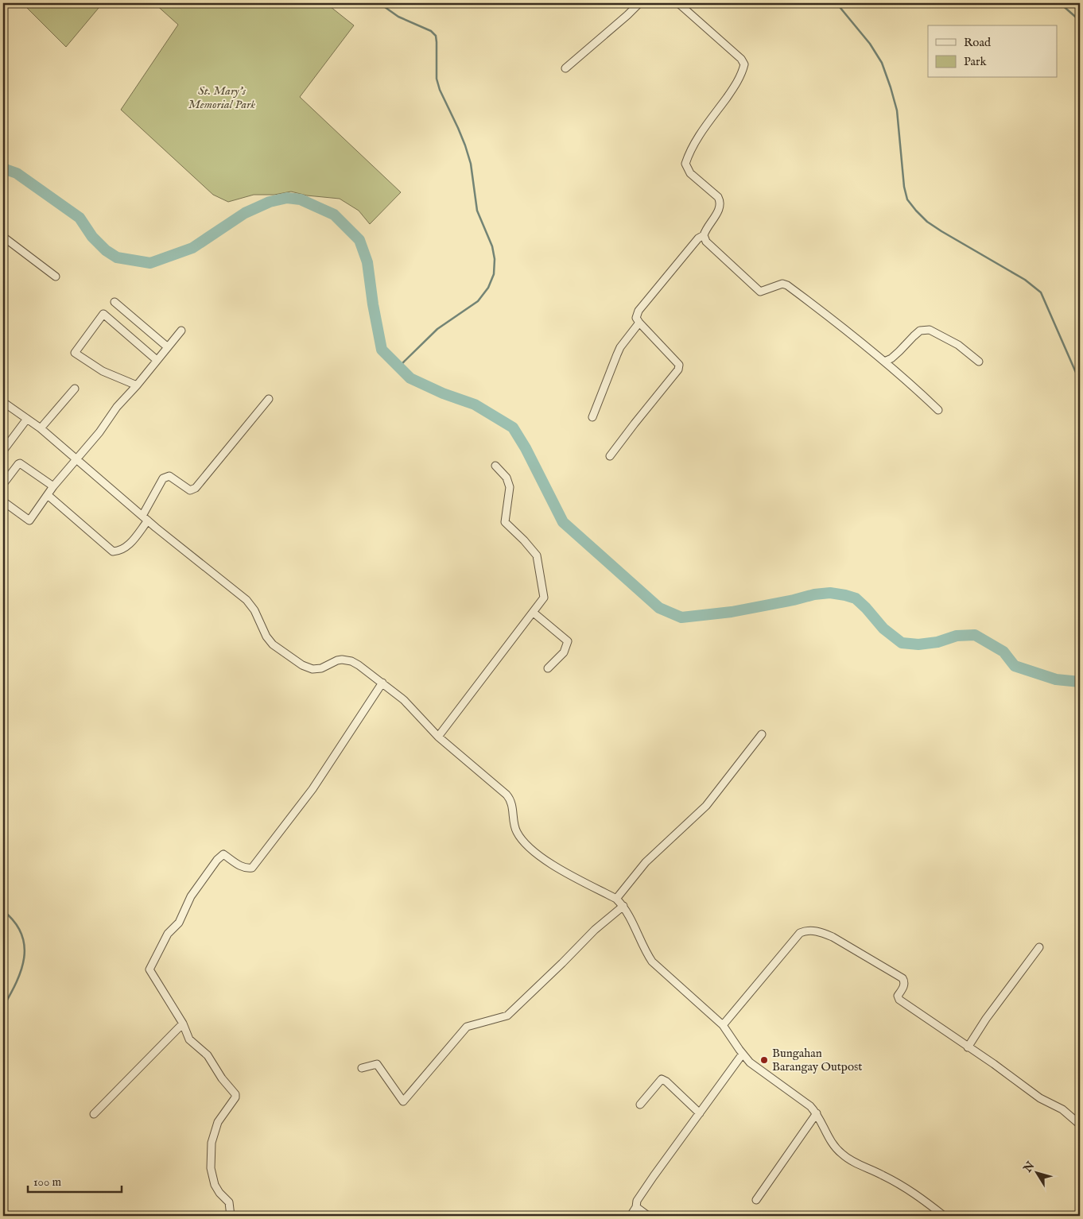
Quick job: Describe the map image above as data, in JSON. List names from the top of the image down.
{
  "parks": ["St. Mary's Memorial Park"],
  "places": ["Bungahan Barangay Outpost"],
  "legend": ["Road", "Park"],
  "scale_bar": "100 m",
  "north": "top left"
}
